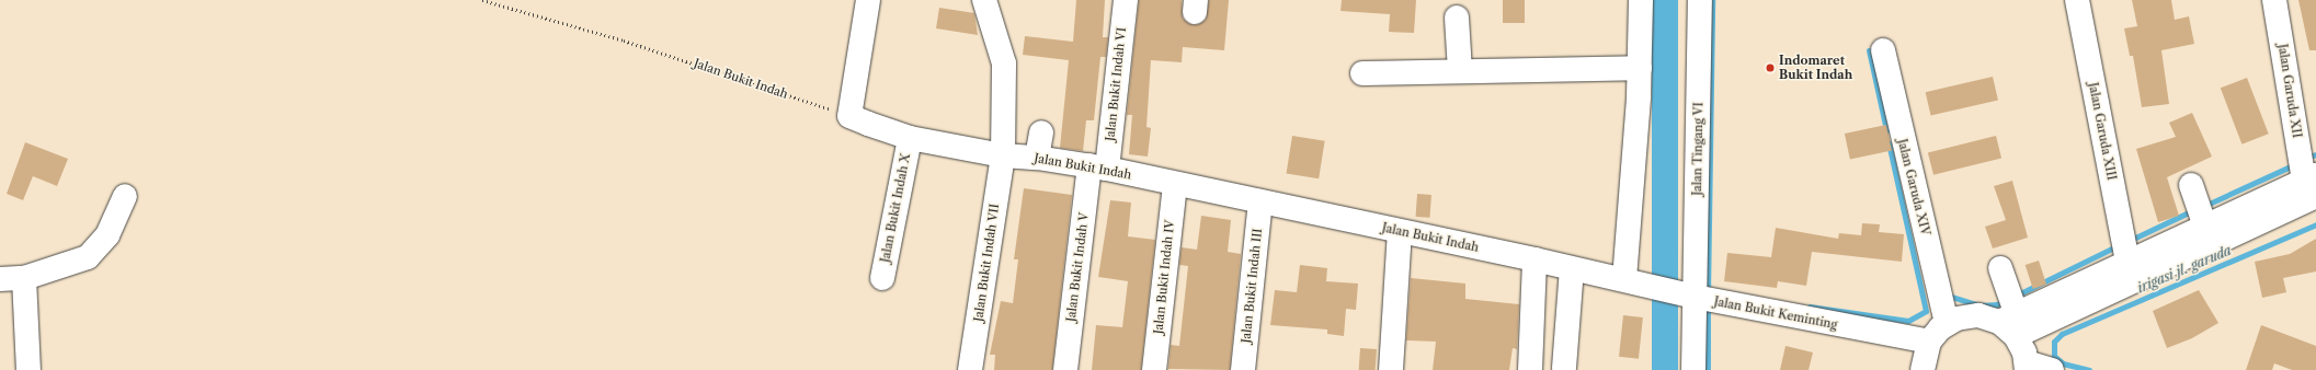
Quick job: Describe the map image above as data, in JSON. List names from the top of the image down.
{
  "streets": {
    "street": [
      "Jalan Bukit Indah",
      "Jalan Bukit Indah VI",
      "Jalan Garuda XII",
      "Jalan Garuda XIII",
      "Jalan Tingang VI",
      "Jalan Garuda XIV",
      "Jalan Bukit Indah X",
      "Jalan Bukit Indah VII",
      "Jalan Bukit Indah V",
      "Jalan Bukit Indah IV",
      "Jalan Bukit Indah III",
      "Jalan Bukit Keminting"
    ]
  },
  "crossings": [
    ["Jalan Bukit Indah", "Jalan Bukit Indah VI"],
    ["Jalan Bukit Indah", "Jalan Tingang VI"],
    ["Jalan Bukit Indah", "Jalan Bukit Indah X"],
    ["Jalan Bukit Indah", "Jalan Bukit Indah VII"],
    ["Jalan Bukit Indah", "Jalan Bukit Indah V"],
    ["Jalan Bukit Indah", "Jalan Bukit Indah IV"],
    ["Jalan Bukit Indah", "Jalan Bukit Indah III"],
    ["Jalan Bukit Indah", "Jalan Bukit Keminting"],
    ["Jalan Bukit Indah VI", "Jalan Bukit Indah V"],
    ["Jalan Tingang VI", "Jalan Bukit Keminting"]
  ],
  "water": ["irigasi jl. garuda"],
  "places": ["Indomaret Bukit Indah"]
}
